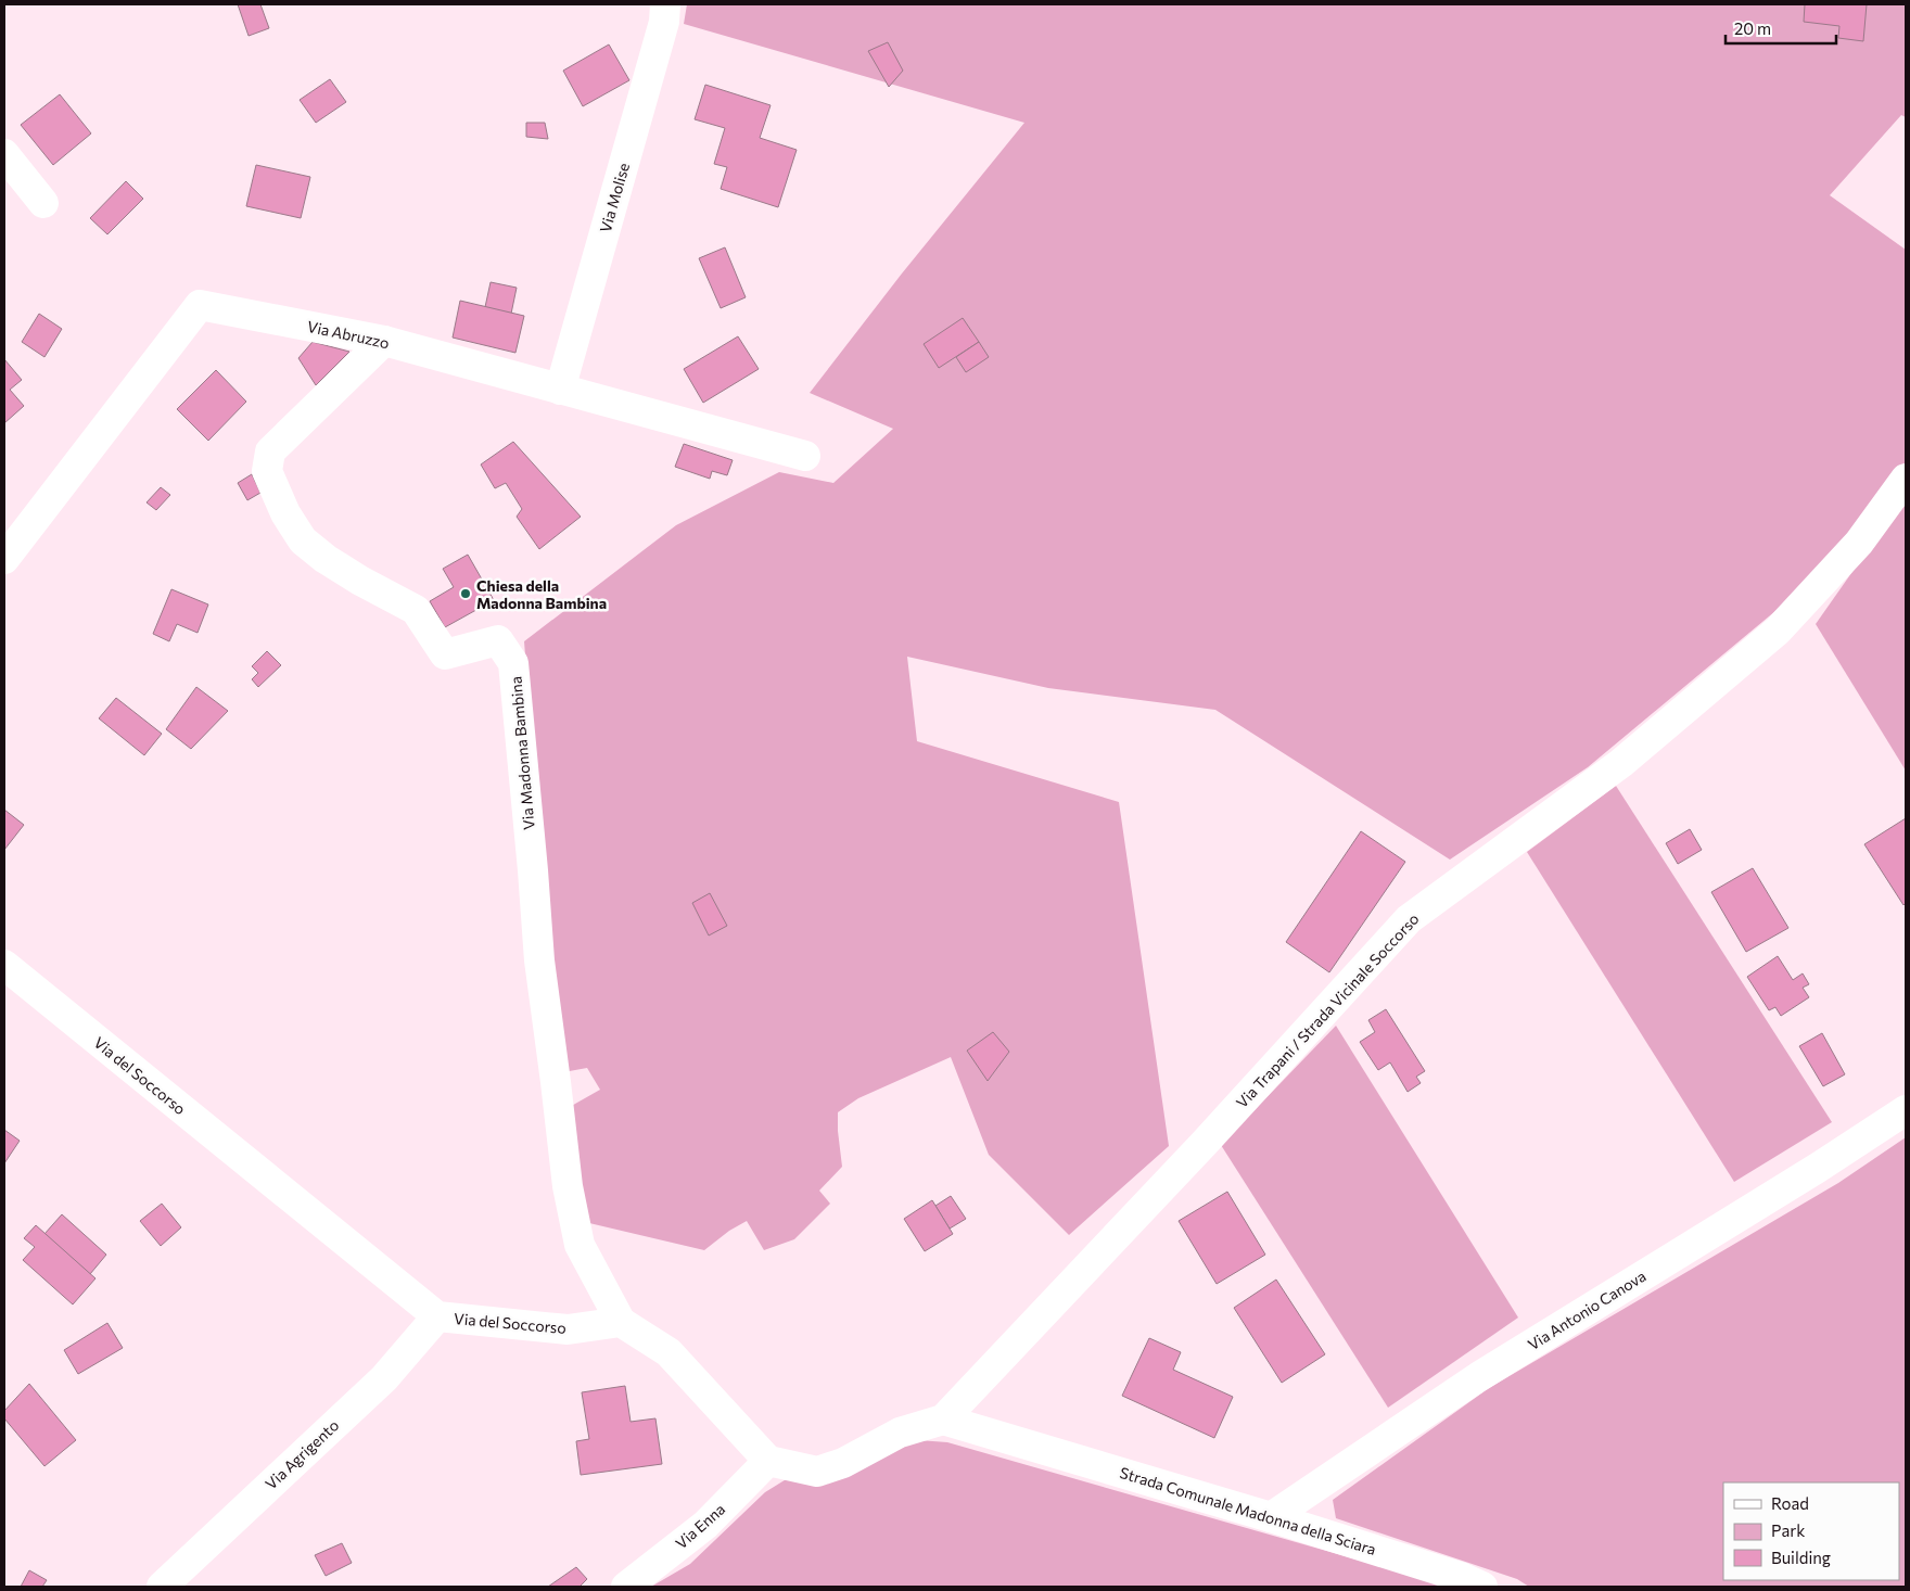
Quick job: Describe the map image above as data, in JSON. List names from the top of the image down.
{
  "streets": {
    "street": [
      "Via Molise",
      "Via Abruzzo",
      "Via Madonna Bambina",
      "Via Trapani / Strada Vicinale Soccorso",
      "Via del Soccorso",
      "Via Antonio Canova",
      "Via Agrigento",
      "Strada Comunale Madonna della Sciara",
      "Via Enna"
    ]
  },
  "crossings": [
    ["Via Molise", "Via Abruzzo"],
    ["Via Abruzzo", "Via Madonna Bambina"],
    ["Via Madonna Bambina", "Via del Soccorso"],
    ["Via Trapani / Strada Vicinale Soccorso", "Strada Comunale Madonna della Sciara"],
    ["Via del Soccorso", "Via Agrigento"],
    ["Via Antonio Canova", "Strada Comunale Madonna della Sciara"]
  ],
  "places": ["Chiesa della Madonna Bambina"],
  "legend": ["Road", "Park", "Building"],
  "scale_bar": "20 m"
}
